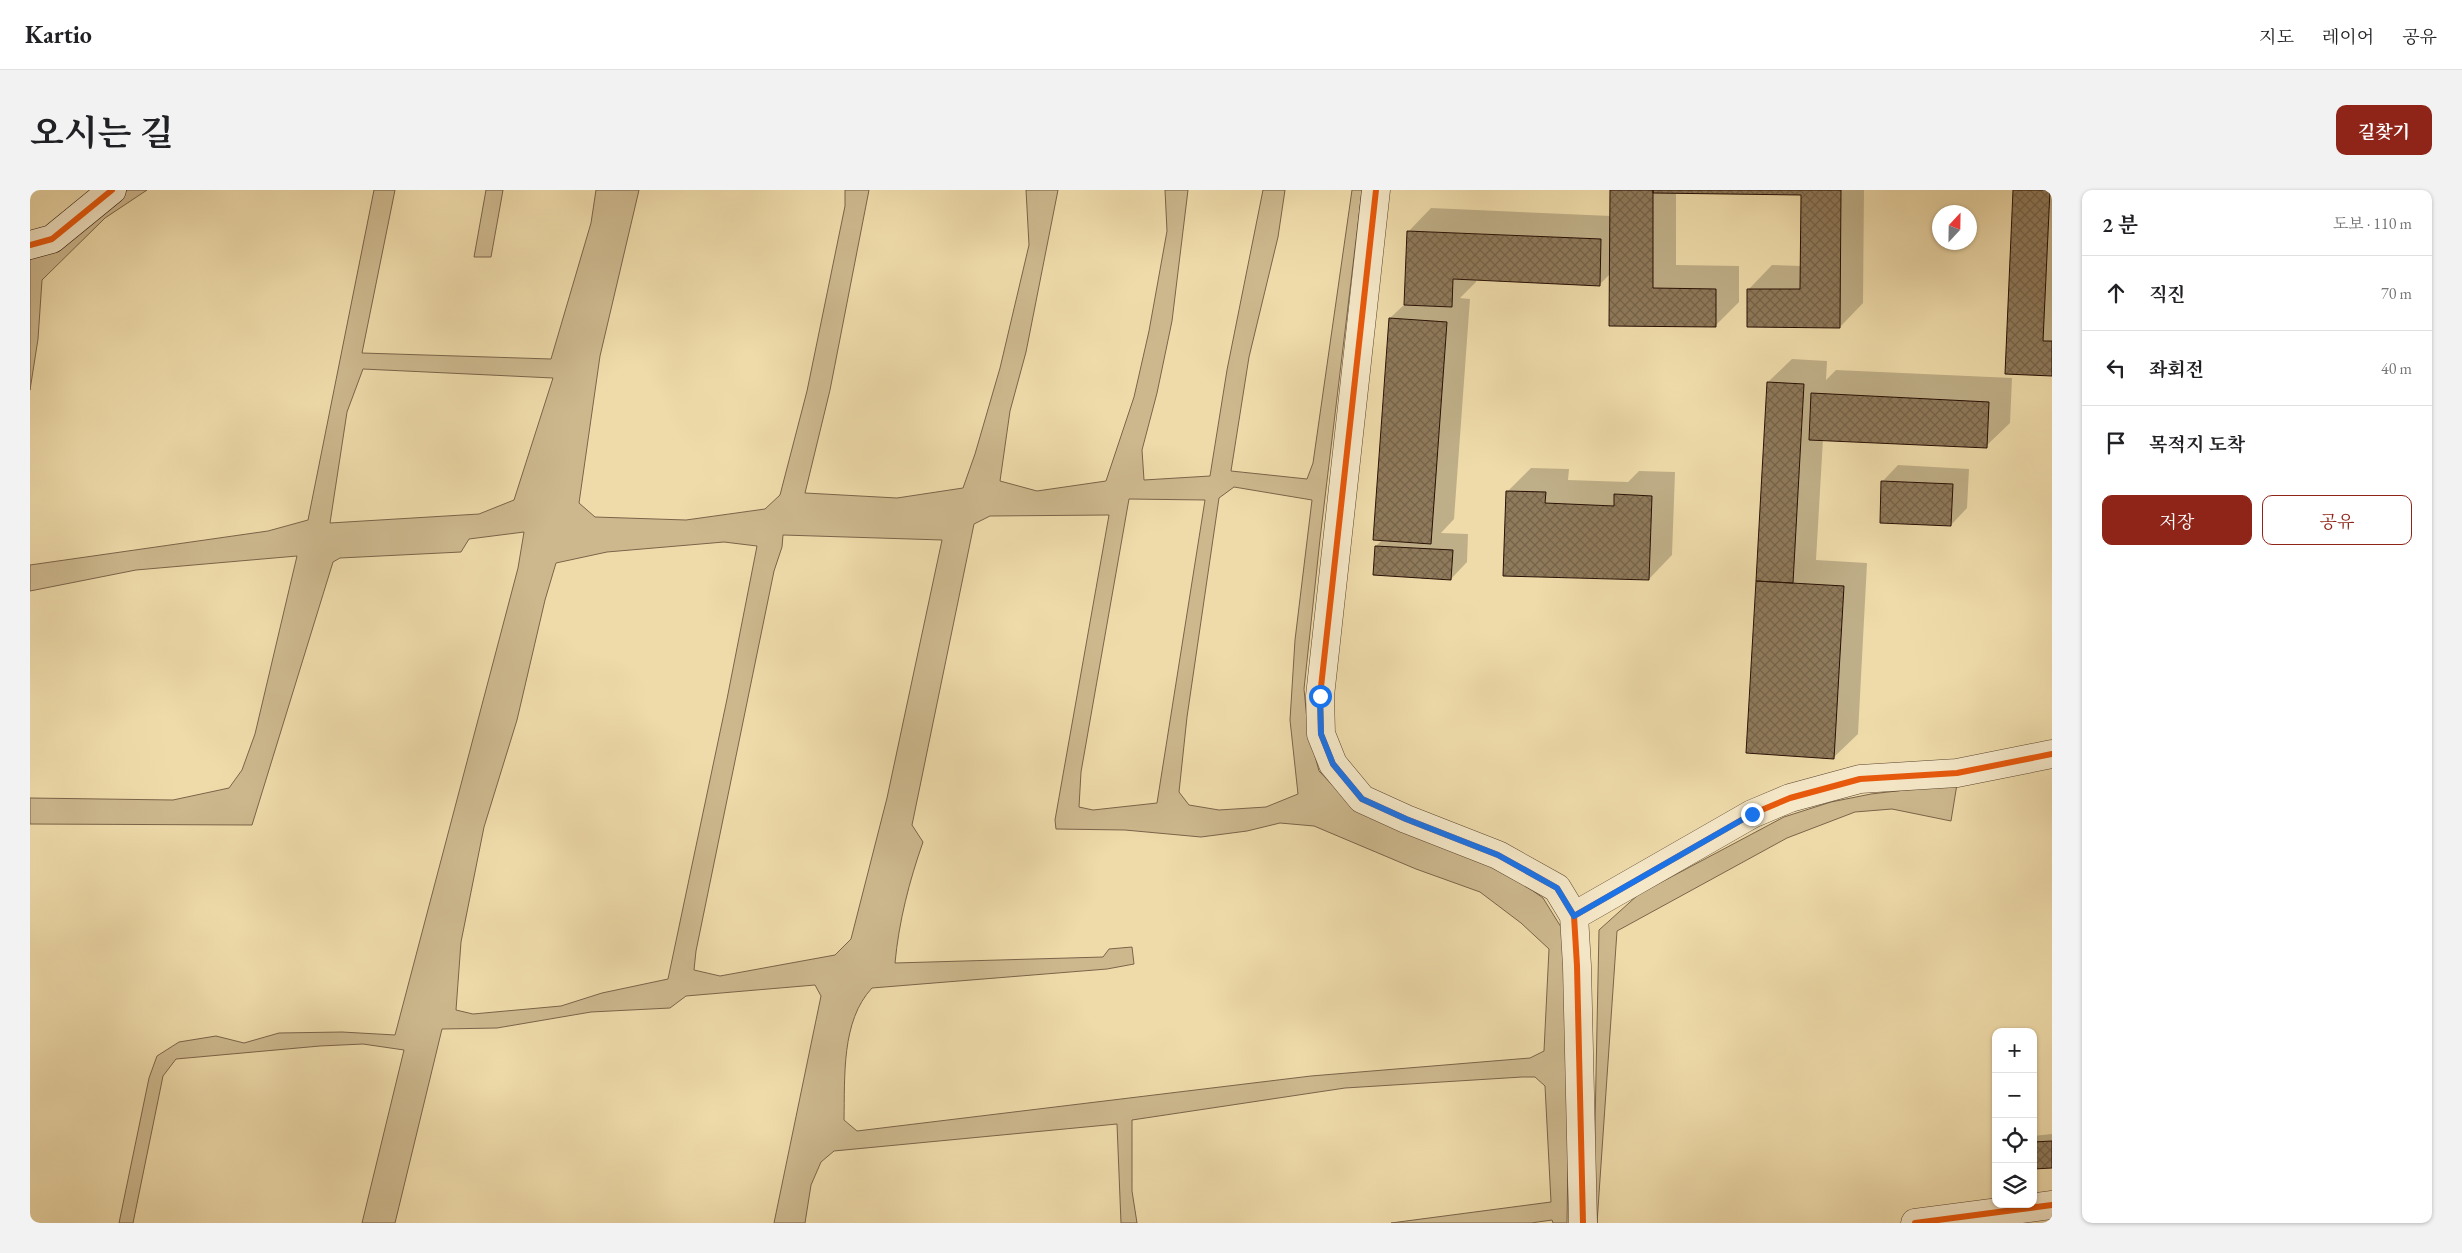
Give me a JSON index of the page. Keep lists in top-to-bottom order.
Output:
{
  "north": "top",
  "page": {
    "header": "Kartio",
    "nav": ["지도", "레이어", "공유"],
    "title": "오시는 길",
    "buttons": [
      "길찾기",
      ["저장", "공유"]
    ],
    "heading": ["2 분", "도보 · 110 m"],
    "list": [
      ["직진", "70 m"],
      ["좌회전", "40 m"],
      "목적지 도착"
    ],
    "map_buttons": ["+", "−"]
  }
}
